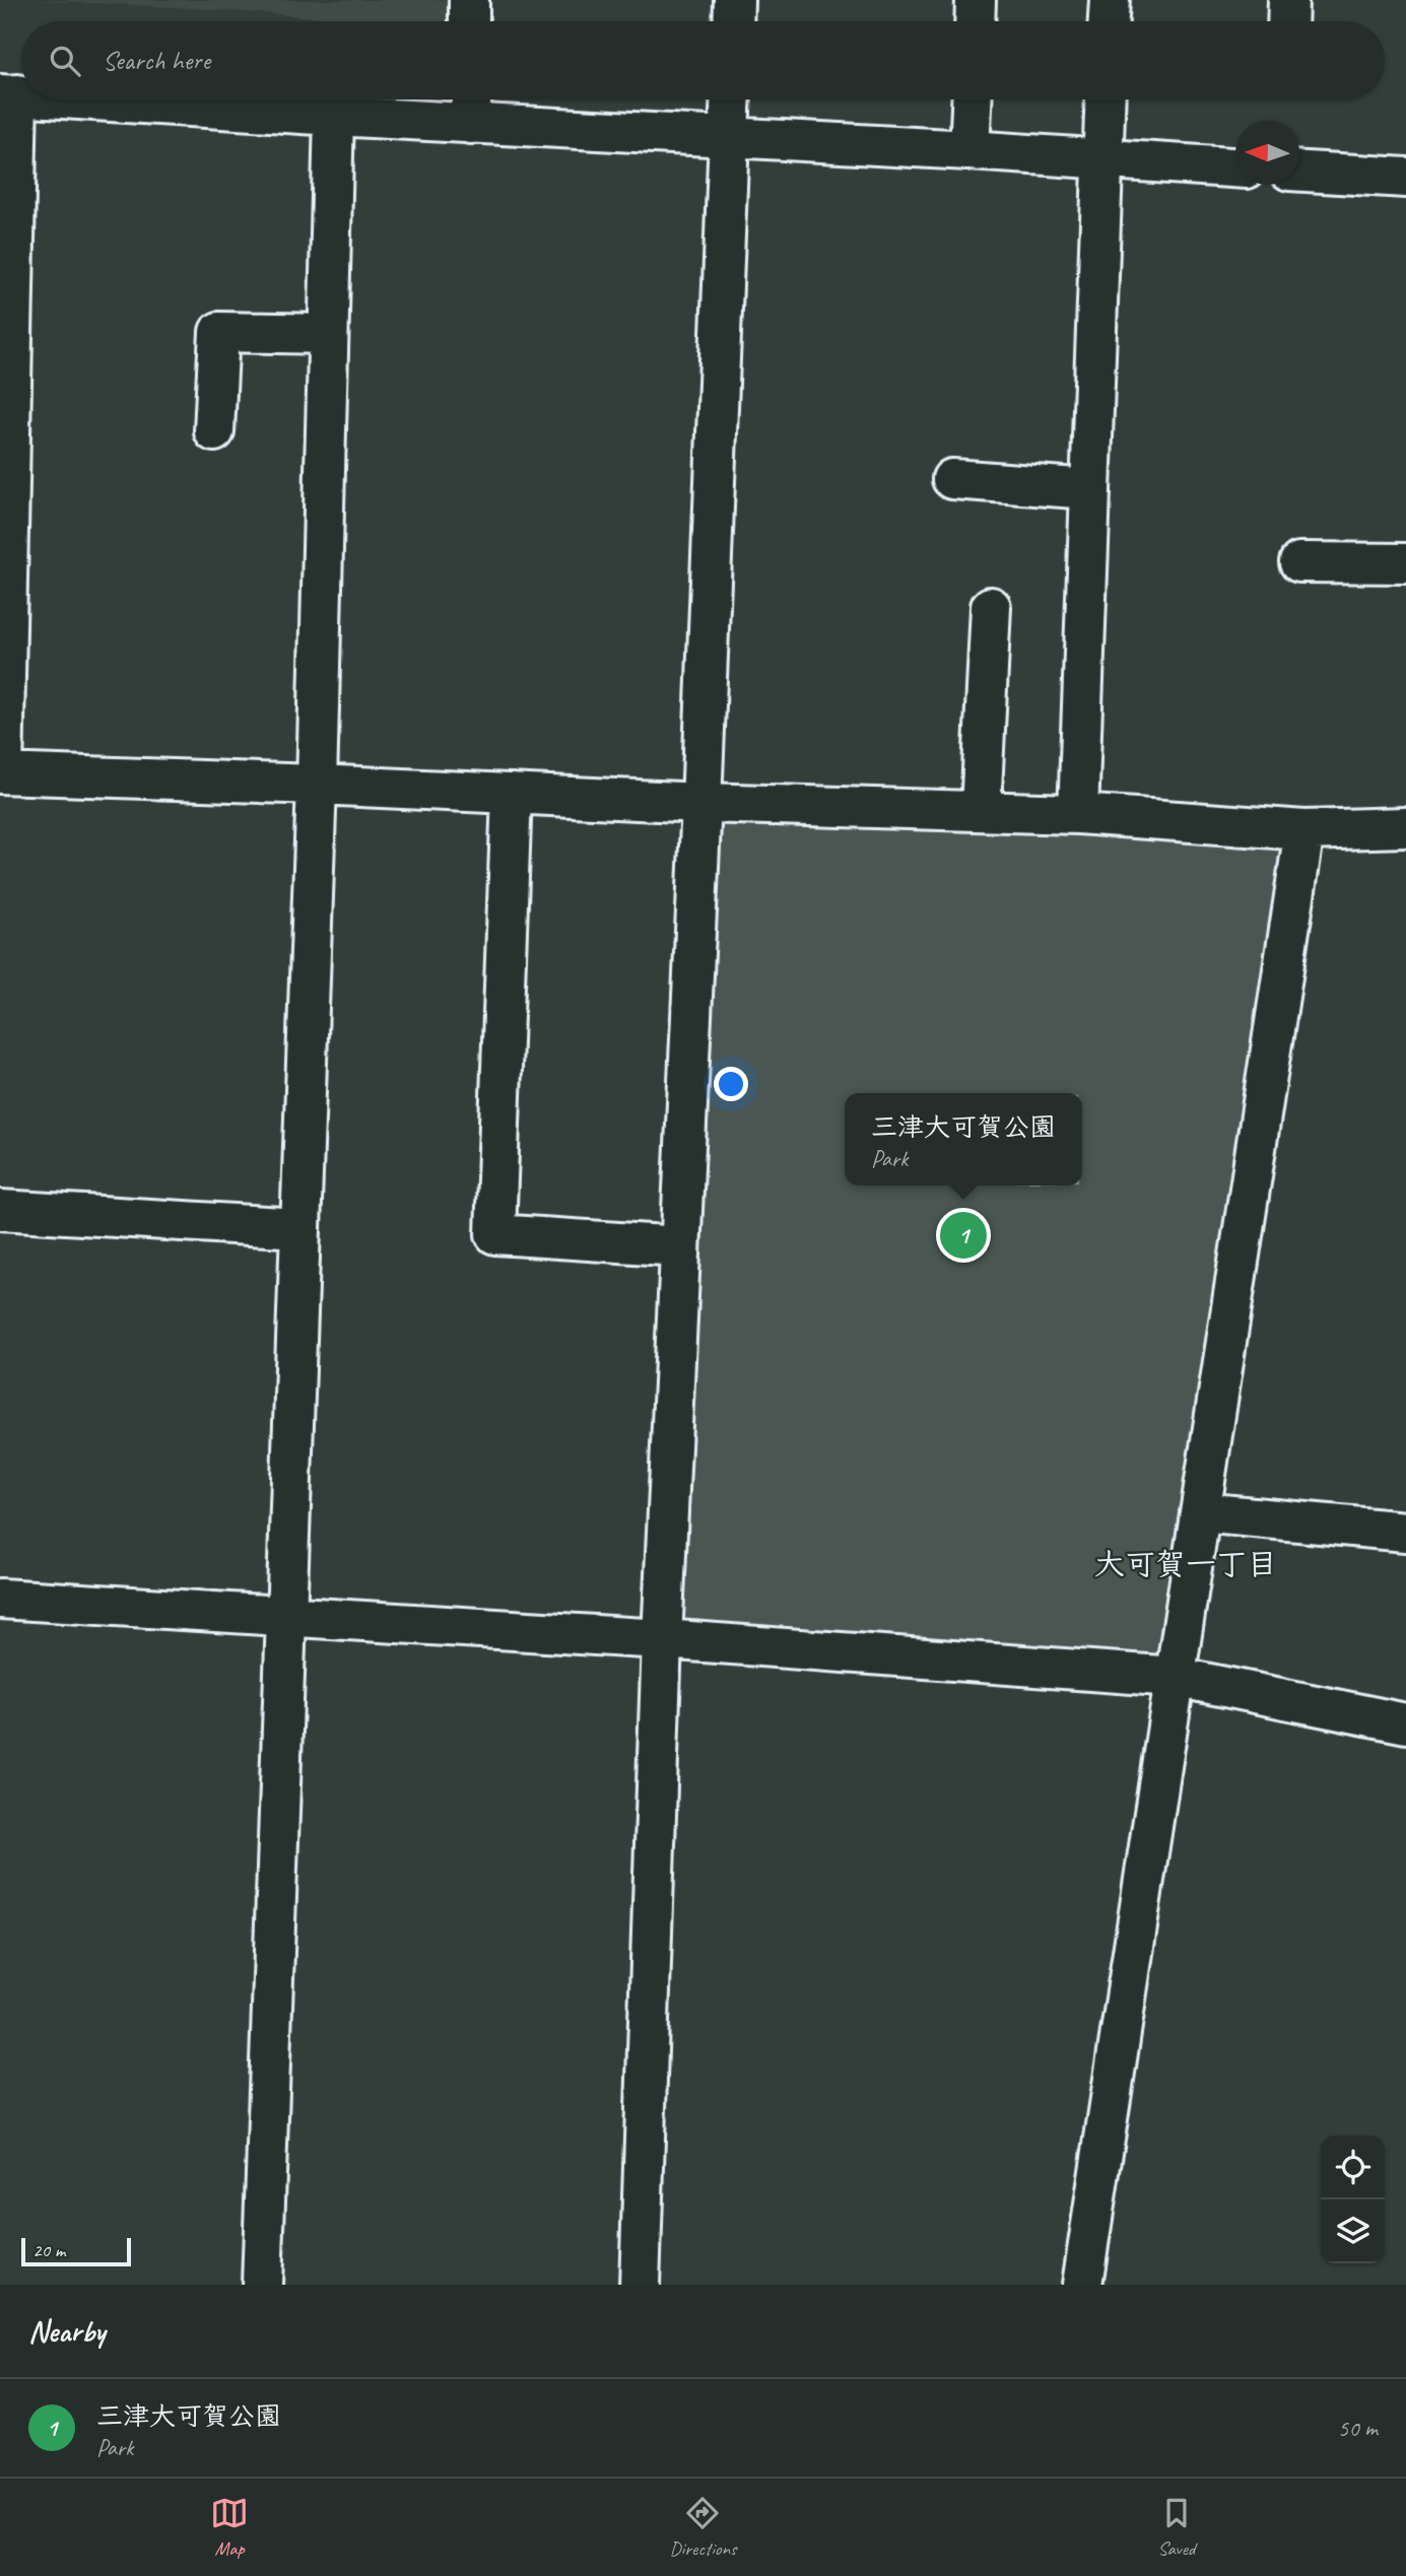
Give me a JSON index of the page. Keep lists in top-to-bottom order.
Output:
{
  "districts": ["大可賀一丁目"],
  "scale_bar": "20 m",
  "north": "left",
  "page": {
    "search": "Search here",
    "popup": ["三津大可賀公園", "Park"],
    "pins": "1",
    "scale": "20 m",
    "heading": "Nearby",
    "list": [
      {
        "mark": "1",
        "name": "三津大可賀公園",
        "note": "Park",
        "value": "50 m"
      }
    ],
    "nav": ["Map", "Directions", "Saved"]
  }
}
